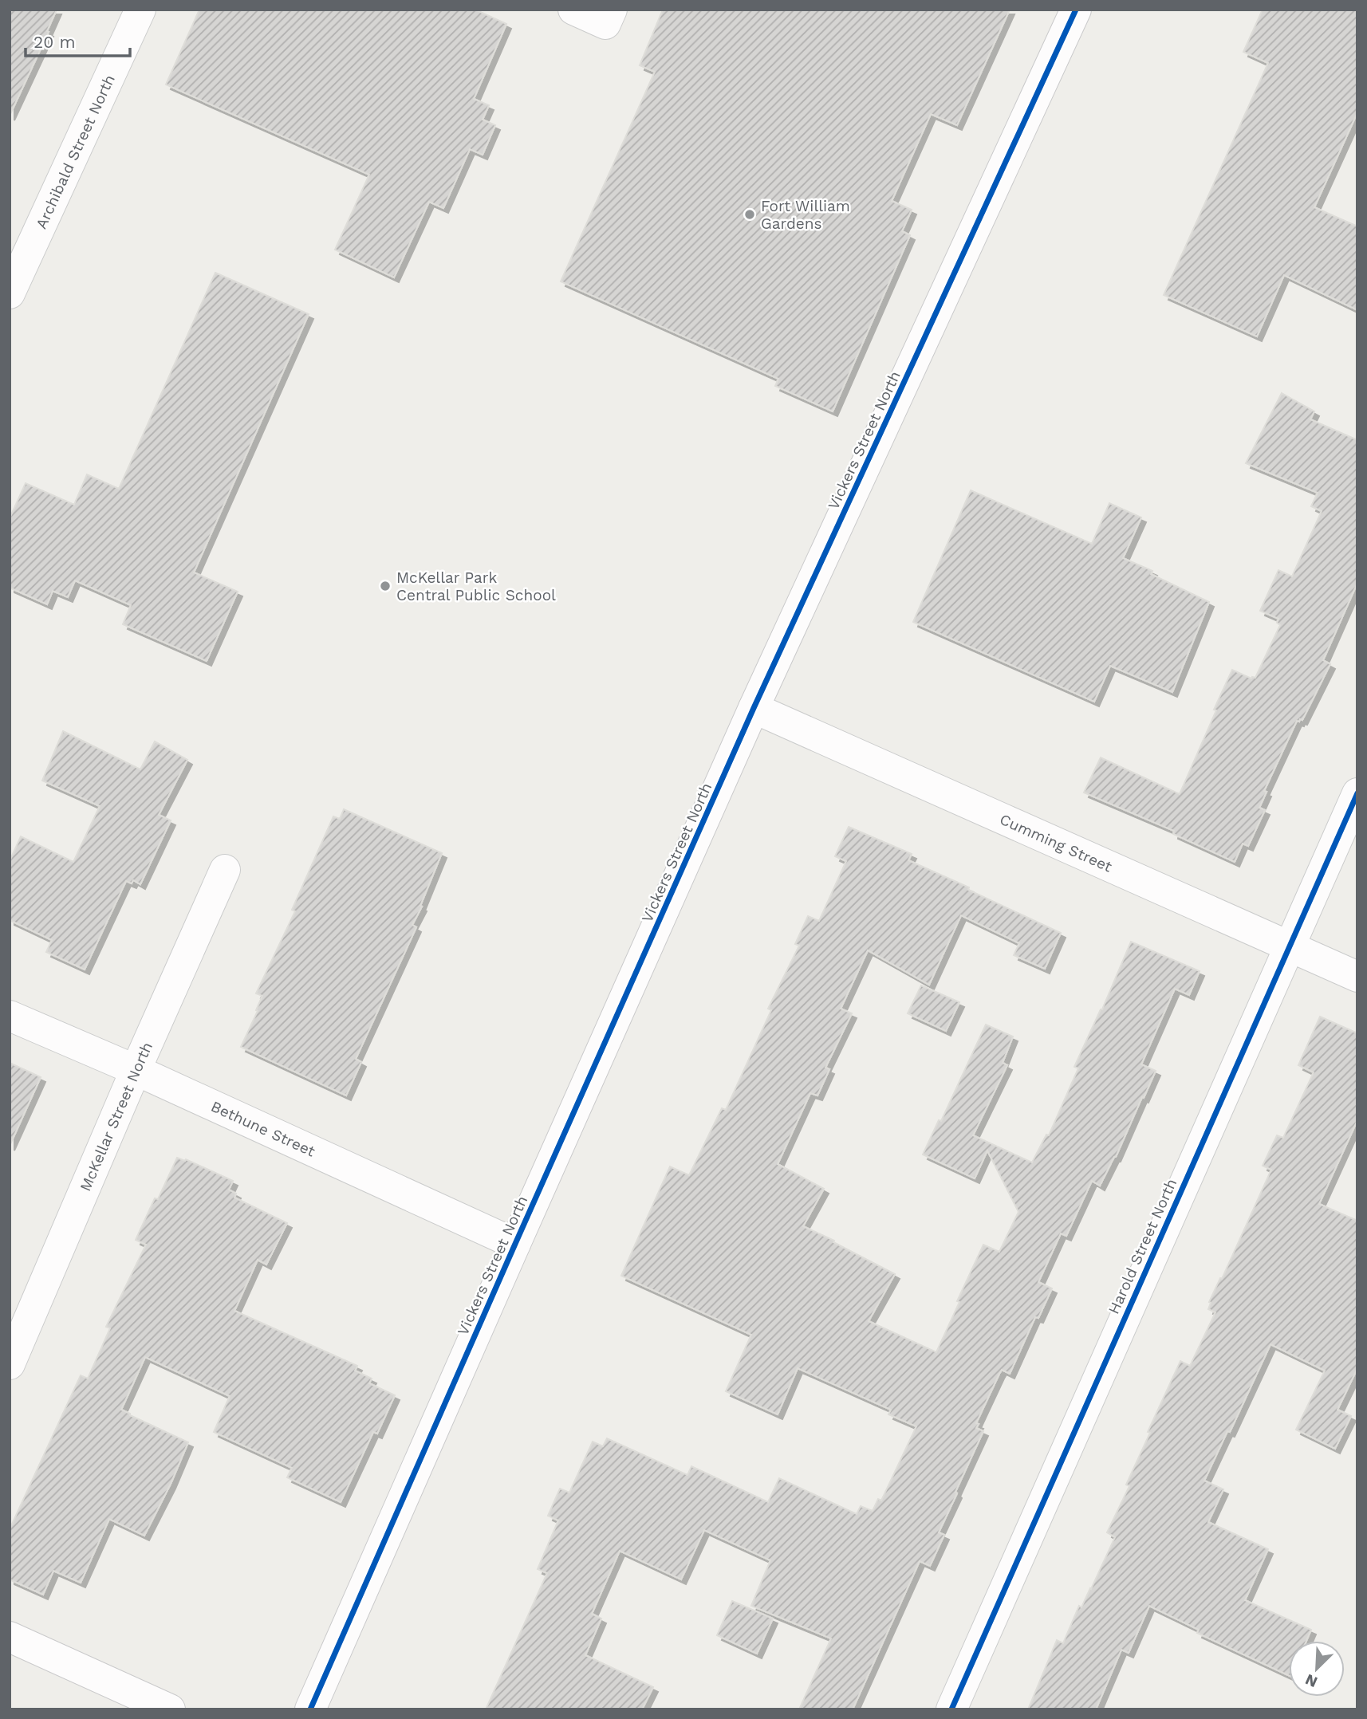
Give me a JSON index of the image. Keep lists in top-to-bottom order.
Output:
{
  "streets": {
    "street": [
      "Archibald Street North",
      "Vickers Street North",
      "Cumming Street",
      "McKellar Street North",
      "Bethune Street",
      "Harold Street North"
    ]
  },
  "crossings": [
    ["Vickers Street North", "Cumming Street"],
    ["Vickers Street North", "Bethune Street"],
    ["Cumming Street", "Harold Street North"],
    ["McKellar Street North", "Bethune Street"]
  ],
  "places": ["Fort William Gardens", "McKellar Park Central Public School"],
  "scale_bar": "20 m",
  "north": "bottom left"
}
